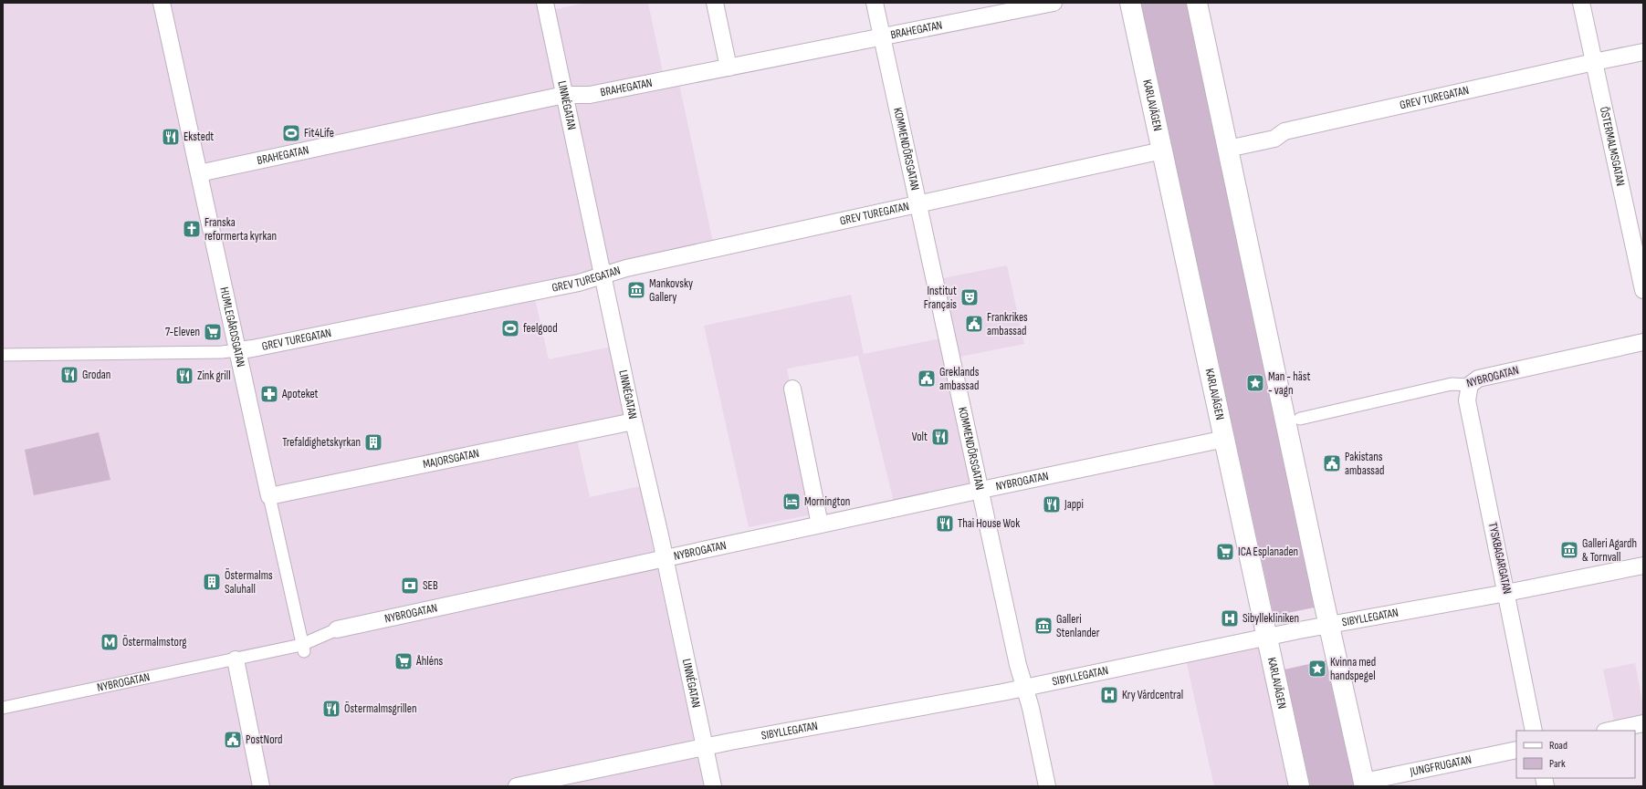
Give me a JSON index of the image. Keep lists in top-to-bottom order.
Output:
{
  "streets": {
    "street": [
      "BRAHEGATAN",
      "GREV TUREGATAN",
      "LINNÉGATAN",
      "KARLAVÄGEN",
      "ÖSTERMALMSGATAN",
      "KOMMENDÖRSGATAN",
      "HUMLEGÅRDSGATAN",
      "NYBROGATAN",
      "MAJORSGATAN",
      "TYSKBAGARGATAN",
      "SIBYLLEGATAN",
      "JUNGFRUGATAN"
    ]
  },
  "crossings": [
    ["BRAHEGATAN", "LINNÉGATAN"],
    ["BRAHEGATAN", "KOMMENDÖRSGATAN"],
    ["BRAHEGATAN", "HUMLEGÅRDSGATAN"],
    ["GREV TUREGATAN", "LINNÉGATAN"],
    ["GREV TUREGATAN", "KARLAVÄGEN"],
    ["GREV TUREGATAN", "ÖSTERMALMSGATAN"],
    ["GREV TUREGATAN", "KOMMENDÖRSGATAN"],
    ["GREV TUREGATAN", "HUMLEGÅRDSGATAN"],
    ["LINNÉGATAN", "NYBROGATAN"],
    ["LINNÉGATAN", "MAJORSGATAN"],
    ["LINNÉGATAN", "SIBYLLEGATAN"],
    ["KARLAVÄGEN", "NYBROGATAN"],
    ["KARLAVÄGEN", "SIBYLLEGATAN"],
    ["KOMMENDÖRSGATAN", "NYBROGATAN"],
    ["KOMMENDÖRSGATAN", "SIBYLLEGATAN"],
    ["HUMLEGÅRDSGATAN", "NYBROGATAN"],
    ["HUMLEGÅRDSGATAN", "MAJORSGATAN"],
    ["NYBROGATAN", "TYSKBAGARGATAN"],
    ["TYSKBAGARGATAN", "SIBYLLEGATAN"]
  ],
  "places": {
    "sports": ["Fit4Life", "feelgood"],
    "restaurant": [
      "Ekstedt",
      "Grodan",
      "Zink grill",
      "Volt",
      "Jappi",
      "Thai House Wok",
      "Östermalmsgrillen"
    ],
    "church": ["Franska reformerta kyrkan"],
    "museum": ["Mankovsky Gallery", "Galleri Agardh & Tornvall", "Galleri Stenlander"],
    "theatre": ["Institut Français"],
    "public building": [
      "Frankrikes ambassad",
      "Greklands ambassad",
      "Pakistans ambassad",
      "PostNord"
    ],
    "supermarket": ["7-Eleven", "ICA Esplanaden", "Åhléns"],
    "place": ["Man - häst - vagn", "Kvinna med handspegel"],
    "pharmacy": ["Apoteket"],
    "building": ["Trefaldighetskyrkan", "Östermalms Saluhall"],
    "hotel": ["Mornington"],
    "bank": ["SEB"],
    "hospital": ["Sibyllekliniken", "Kry Vårdcentral"],
    "metro station": ["Östermalmstorg"]
  },
  "legend": ["Road", "Park"]
}
